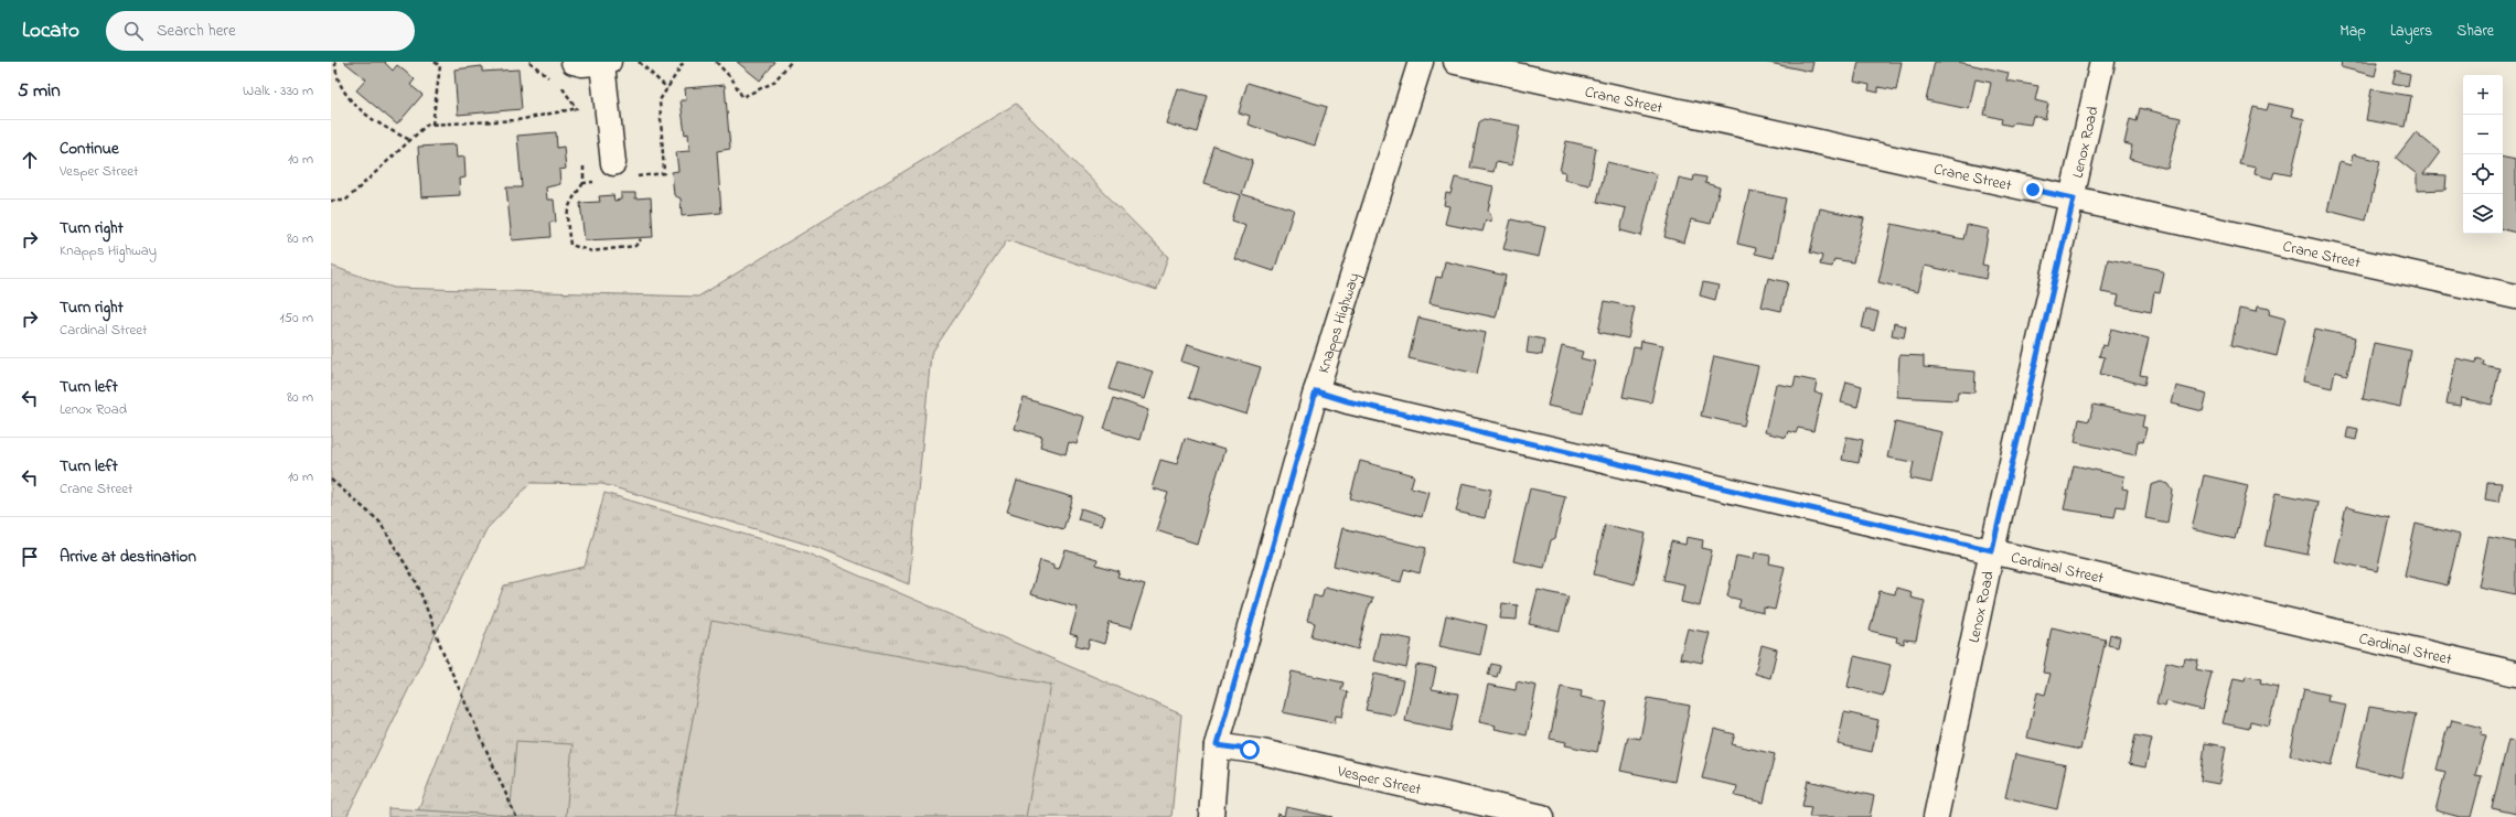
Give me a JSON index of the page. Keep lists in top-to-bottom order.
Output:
{
  "streets": {
    "street": [
      "Crane Street",
      "Lenox Road",
      "Knapps Highway",
      "Cardinal Street",
      "Vesper Street"
    ]
  },
  "crossings": [
    ["Crane Street", "Lenox Road"],
    ["Lenox Road", "Cardinal Street"],
    ["Knapps Highway", "Cardinal Street"],
    ["Knapps Highway", "Vesper Street"]
  ],
  "page": {
    "header": "Locato",
    "search": "Search here",
    "nav": ["Map", "Layers", "Share"],
    "heading": ["5 min", "Walk · 330 m"],
    "map_buttons": ["+", "−"],
    "list": [
      ["Continue", "Vesper Street", "10 m"],
      ["Turn right", "Knapps Highway", "80 m"],
      ["Turn right", "Cardinal Street", "150 m"],
      ["Turn left", "Lenox Road", "80 m"],
      ["Turn left", "Crane Street", "10 m"],
      "Arrive at destination"
    ]
  }
}
